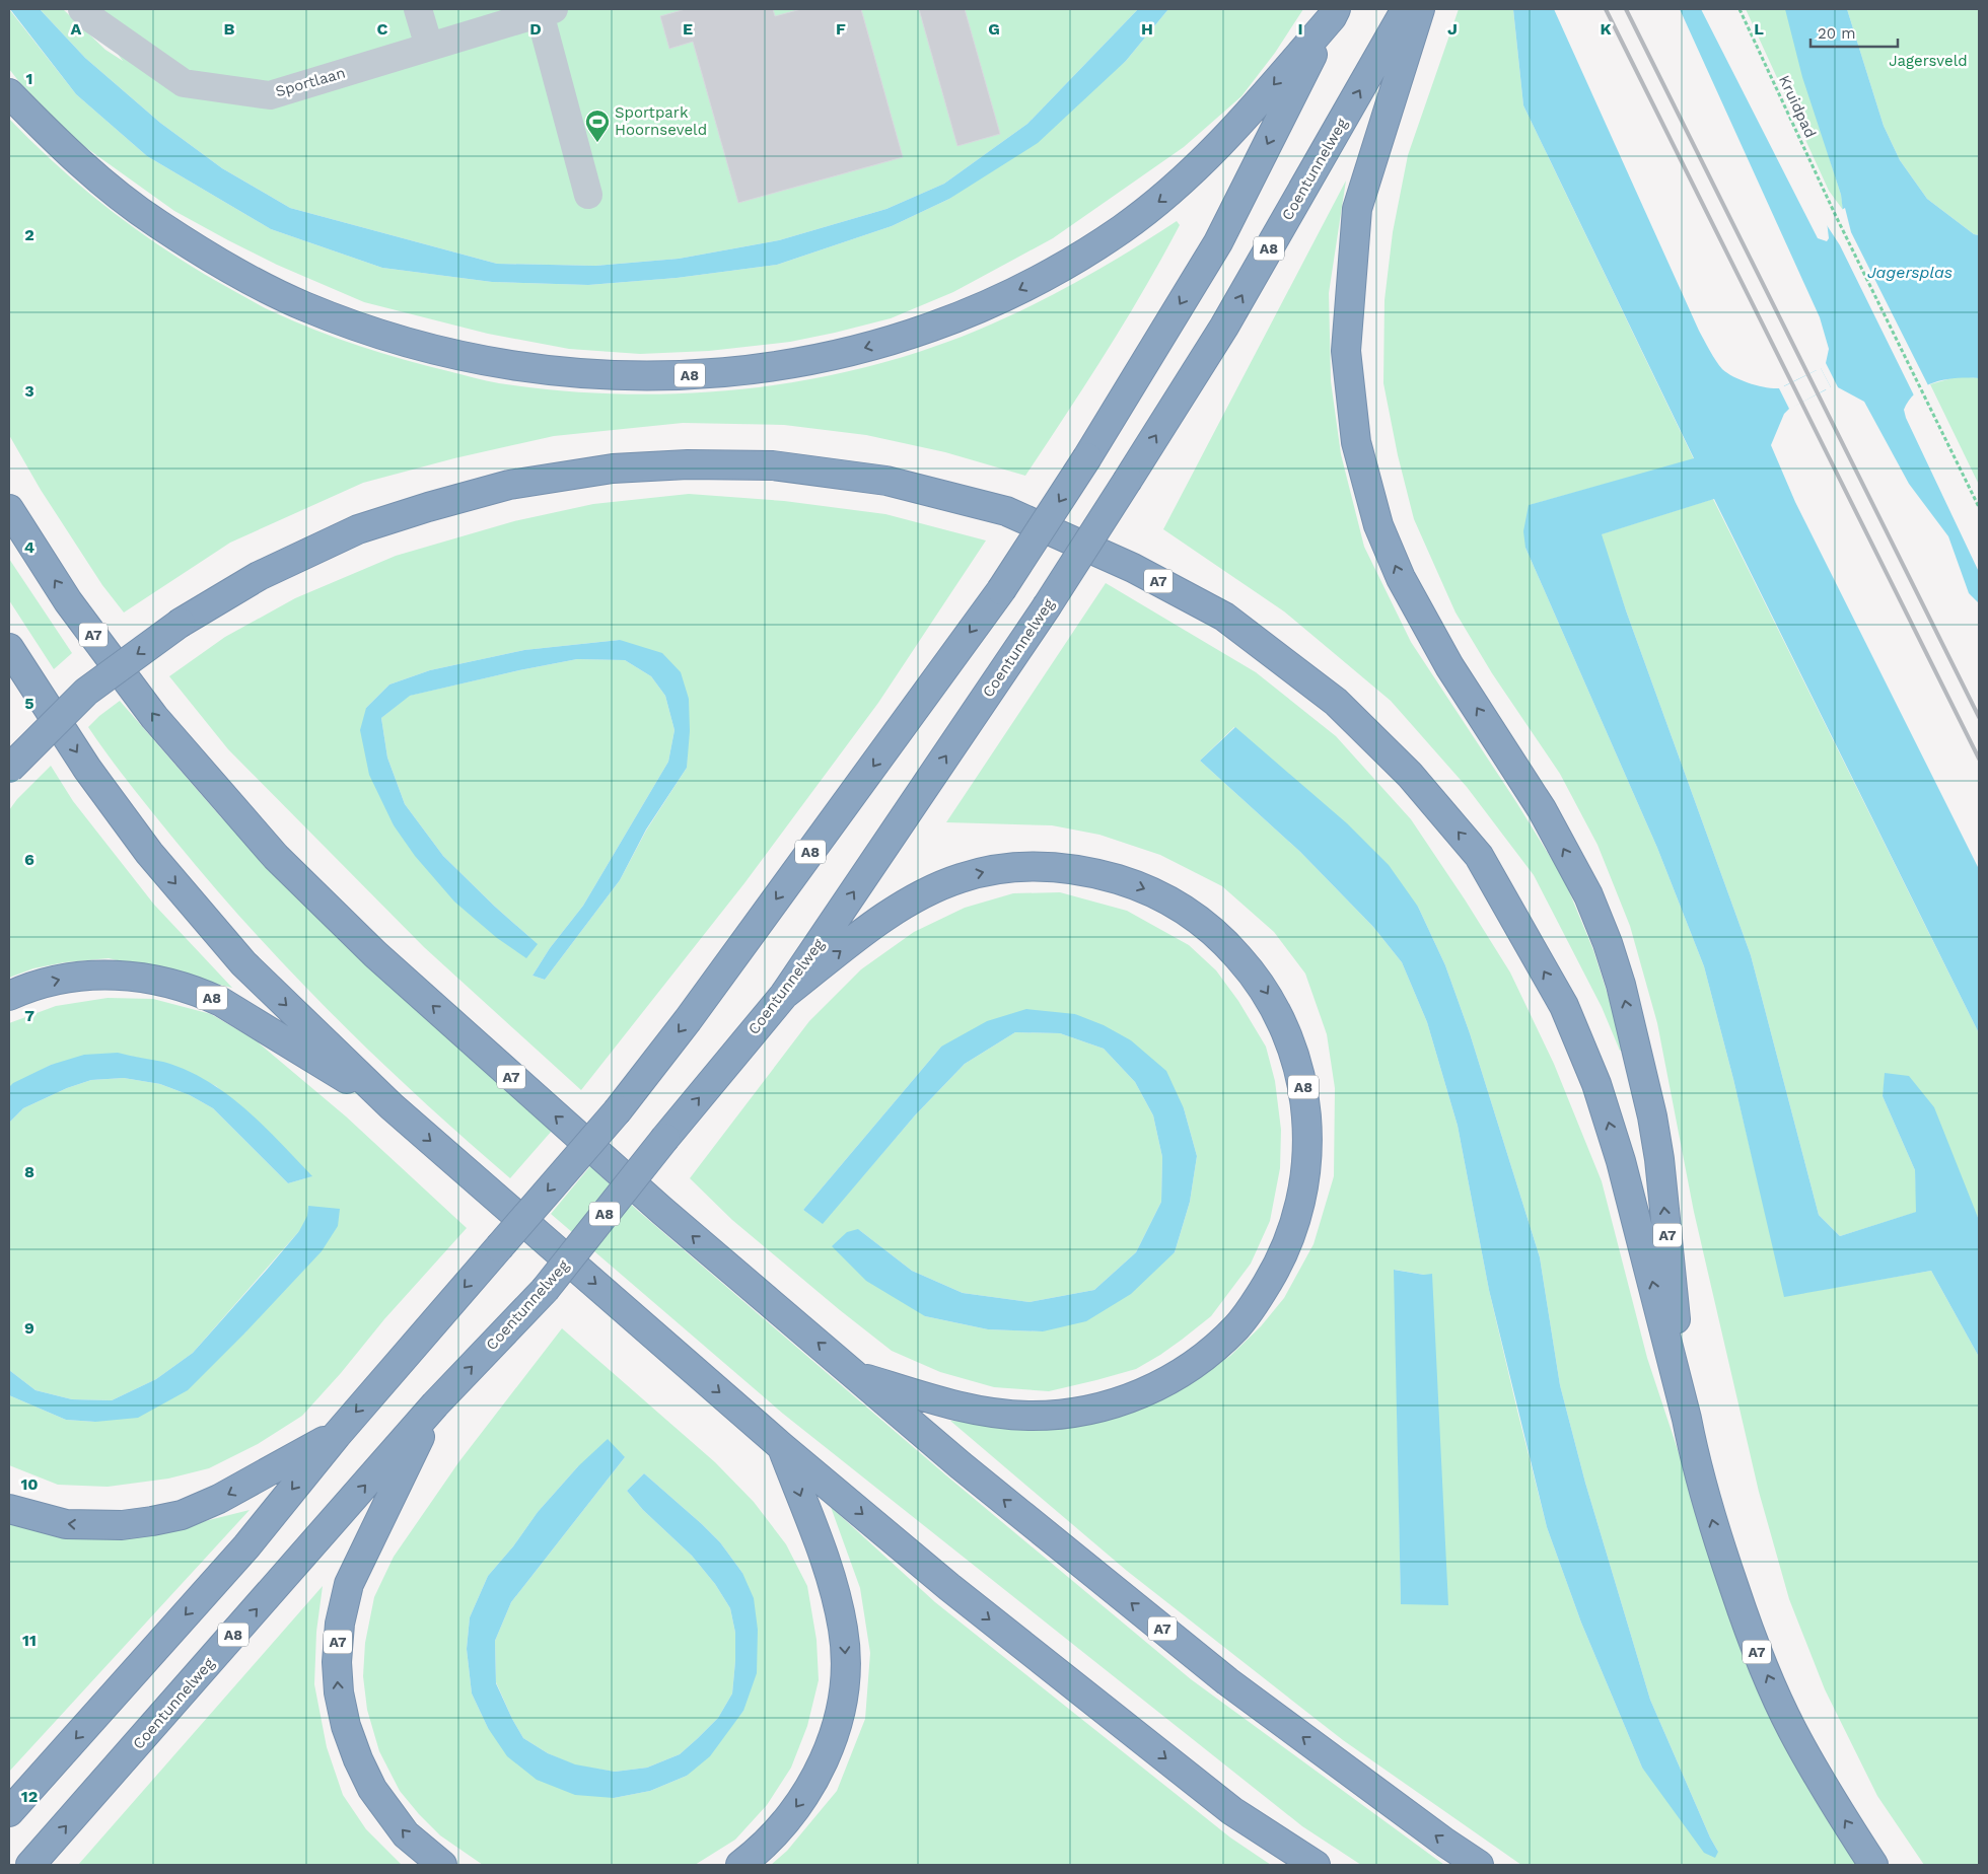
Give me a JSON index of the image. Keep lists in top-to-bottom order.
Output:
{
  "streets": {
    "highway": ["Coentunnelweg", "A8", "A7"],
    "street": ["Sportlaan"],
    "path": ["Kruidpad"]
  },
  "crossings": [
    ["Coentunnelweg", "A8"],
    ["Coentunnelweg", "A7"],
    ["A8", "A7"]
  ],
  "water": ["Jagersplas"],
  "parks": ["Jagersveld"],
  "places": {
    "sports": ["Sportpark Hoornseveld"]
  },
  "scale_bar": "20 m",
  "grid": {
    "columns": [
      "A",
      "B",
      "C",
      "D",
      "E",
      "F",
      "G",
      "H",
      "I",
      "J",
      "K",
      "L"
    ],
    "rows": [
      "1",
      "2",
      "3",
      "4",
      "5",
      "6",
      "7",
      "8",
      "9",
      "10",
      "11",
      "12"
    ]
  }
}
